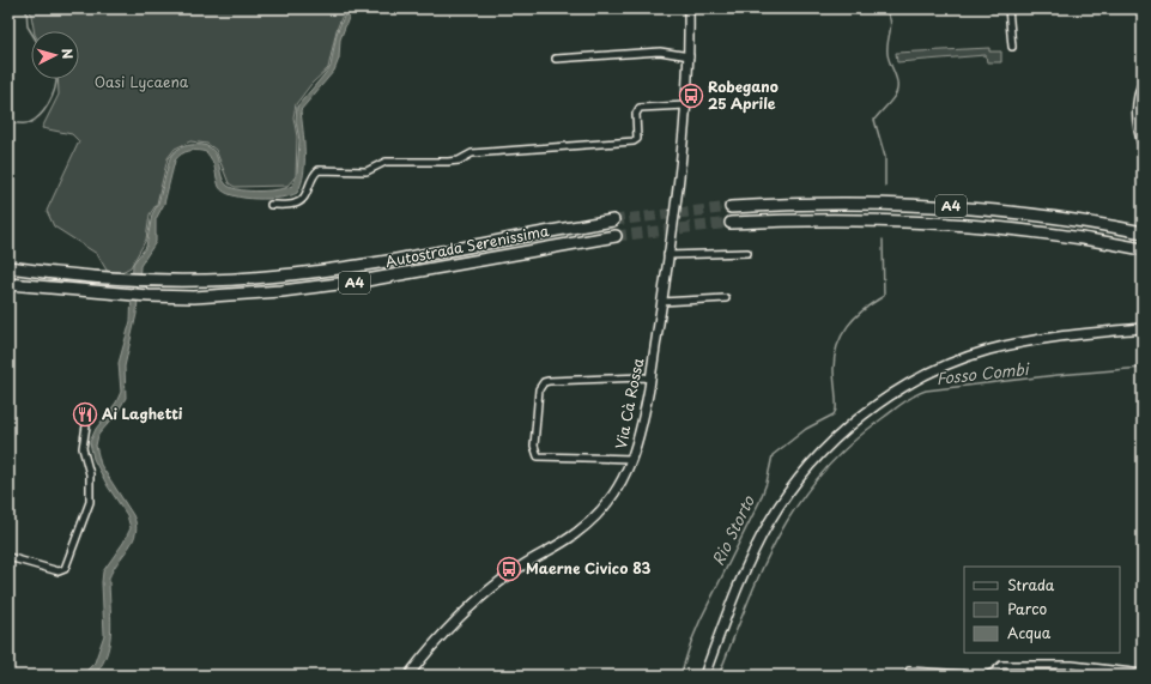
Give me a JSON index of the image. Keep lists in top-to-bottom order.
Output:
{
  "streets": {
    "highway": ["A4", "Autostrada Serenissima"],
    "main road": ["Via Cà Rossa"]
  },
  "water": ["Fosso Combi", "Rio Storto"],
  "parks": ["Oasi Lycaena"],
  "places": {
    "bus stop": ["Robegano 25 Aprile", "Maerne Civico 83"],
    "restaurant": ["Ai Laghetti"]
  },
  "legend": ["Strada", "Parco", "Acqua"],
  "north": "right"
}
